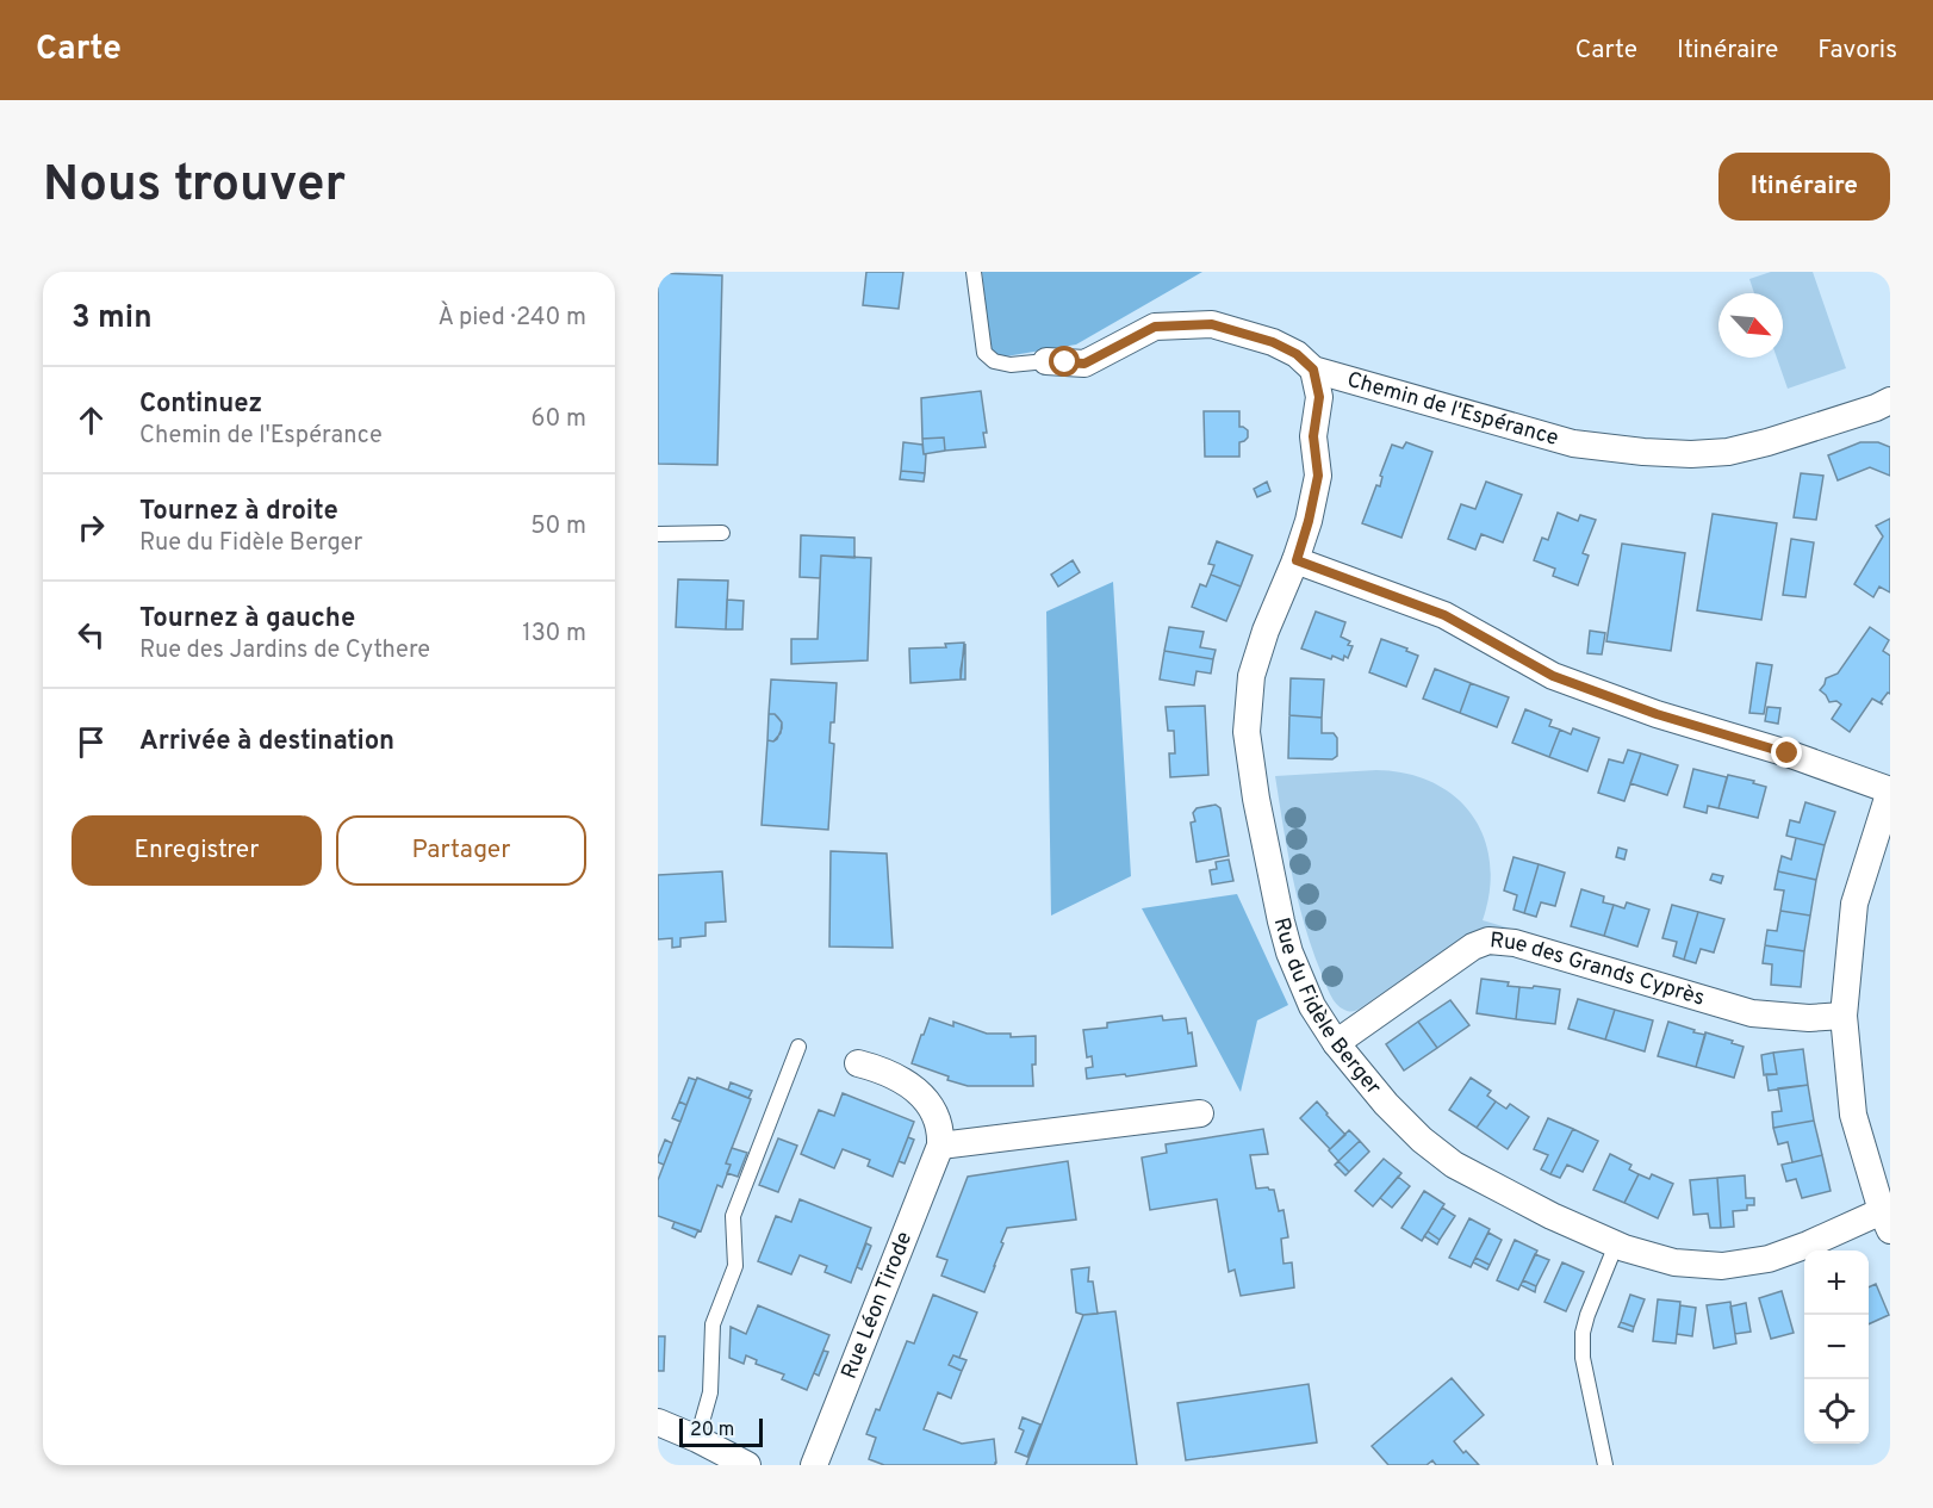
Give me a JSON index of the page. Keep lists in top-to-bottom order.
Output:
{
  "streets": {
    "street": [
      "Chemin de l'Espérance",
      "Rue des Grands Cyprès",
      "Rue du Fidèle Berger",
      "Rue Léon Tirode"
    ]
  },
  "crossings": [
    ["Chemin de l'Espérance", "Rue du Fidèle Berger"],
    ["Rue des Grands Cyprès", "Rue du Fidèle Berger"]
  ],
  "scale_bar": "20 m",
  "north": "bottom right",
  "page": {
    "header": "Carte",
    "nav": ["Carte", "Itinéraire", "Favoris"],
    "buttons": [
      "Itinéraire",
      ["Enregistrer", "Partager"]
    ],
    "title": "Nous trouver",
    "heading": ["3 min", "À pied · 240 m"],
    "list": [
      ["Continuez", "Chemin de l'Espérance", "60 m"],
      ["Tournez à droite", "Rue du Fidèle Berger", "50 m"],
      ["Tournez à gauche", "Rue des Jardins de Cythere", "130 m"],
      "Arrivée à destination"
    ],
    "map_buttons": ["+", "−"],
    "scale": "20 m"
  }
}
